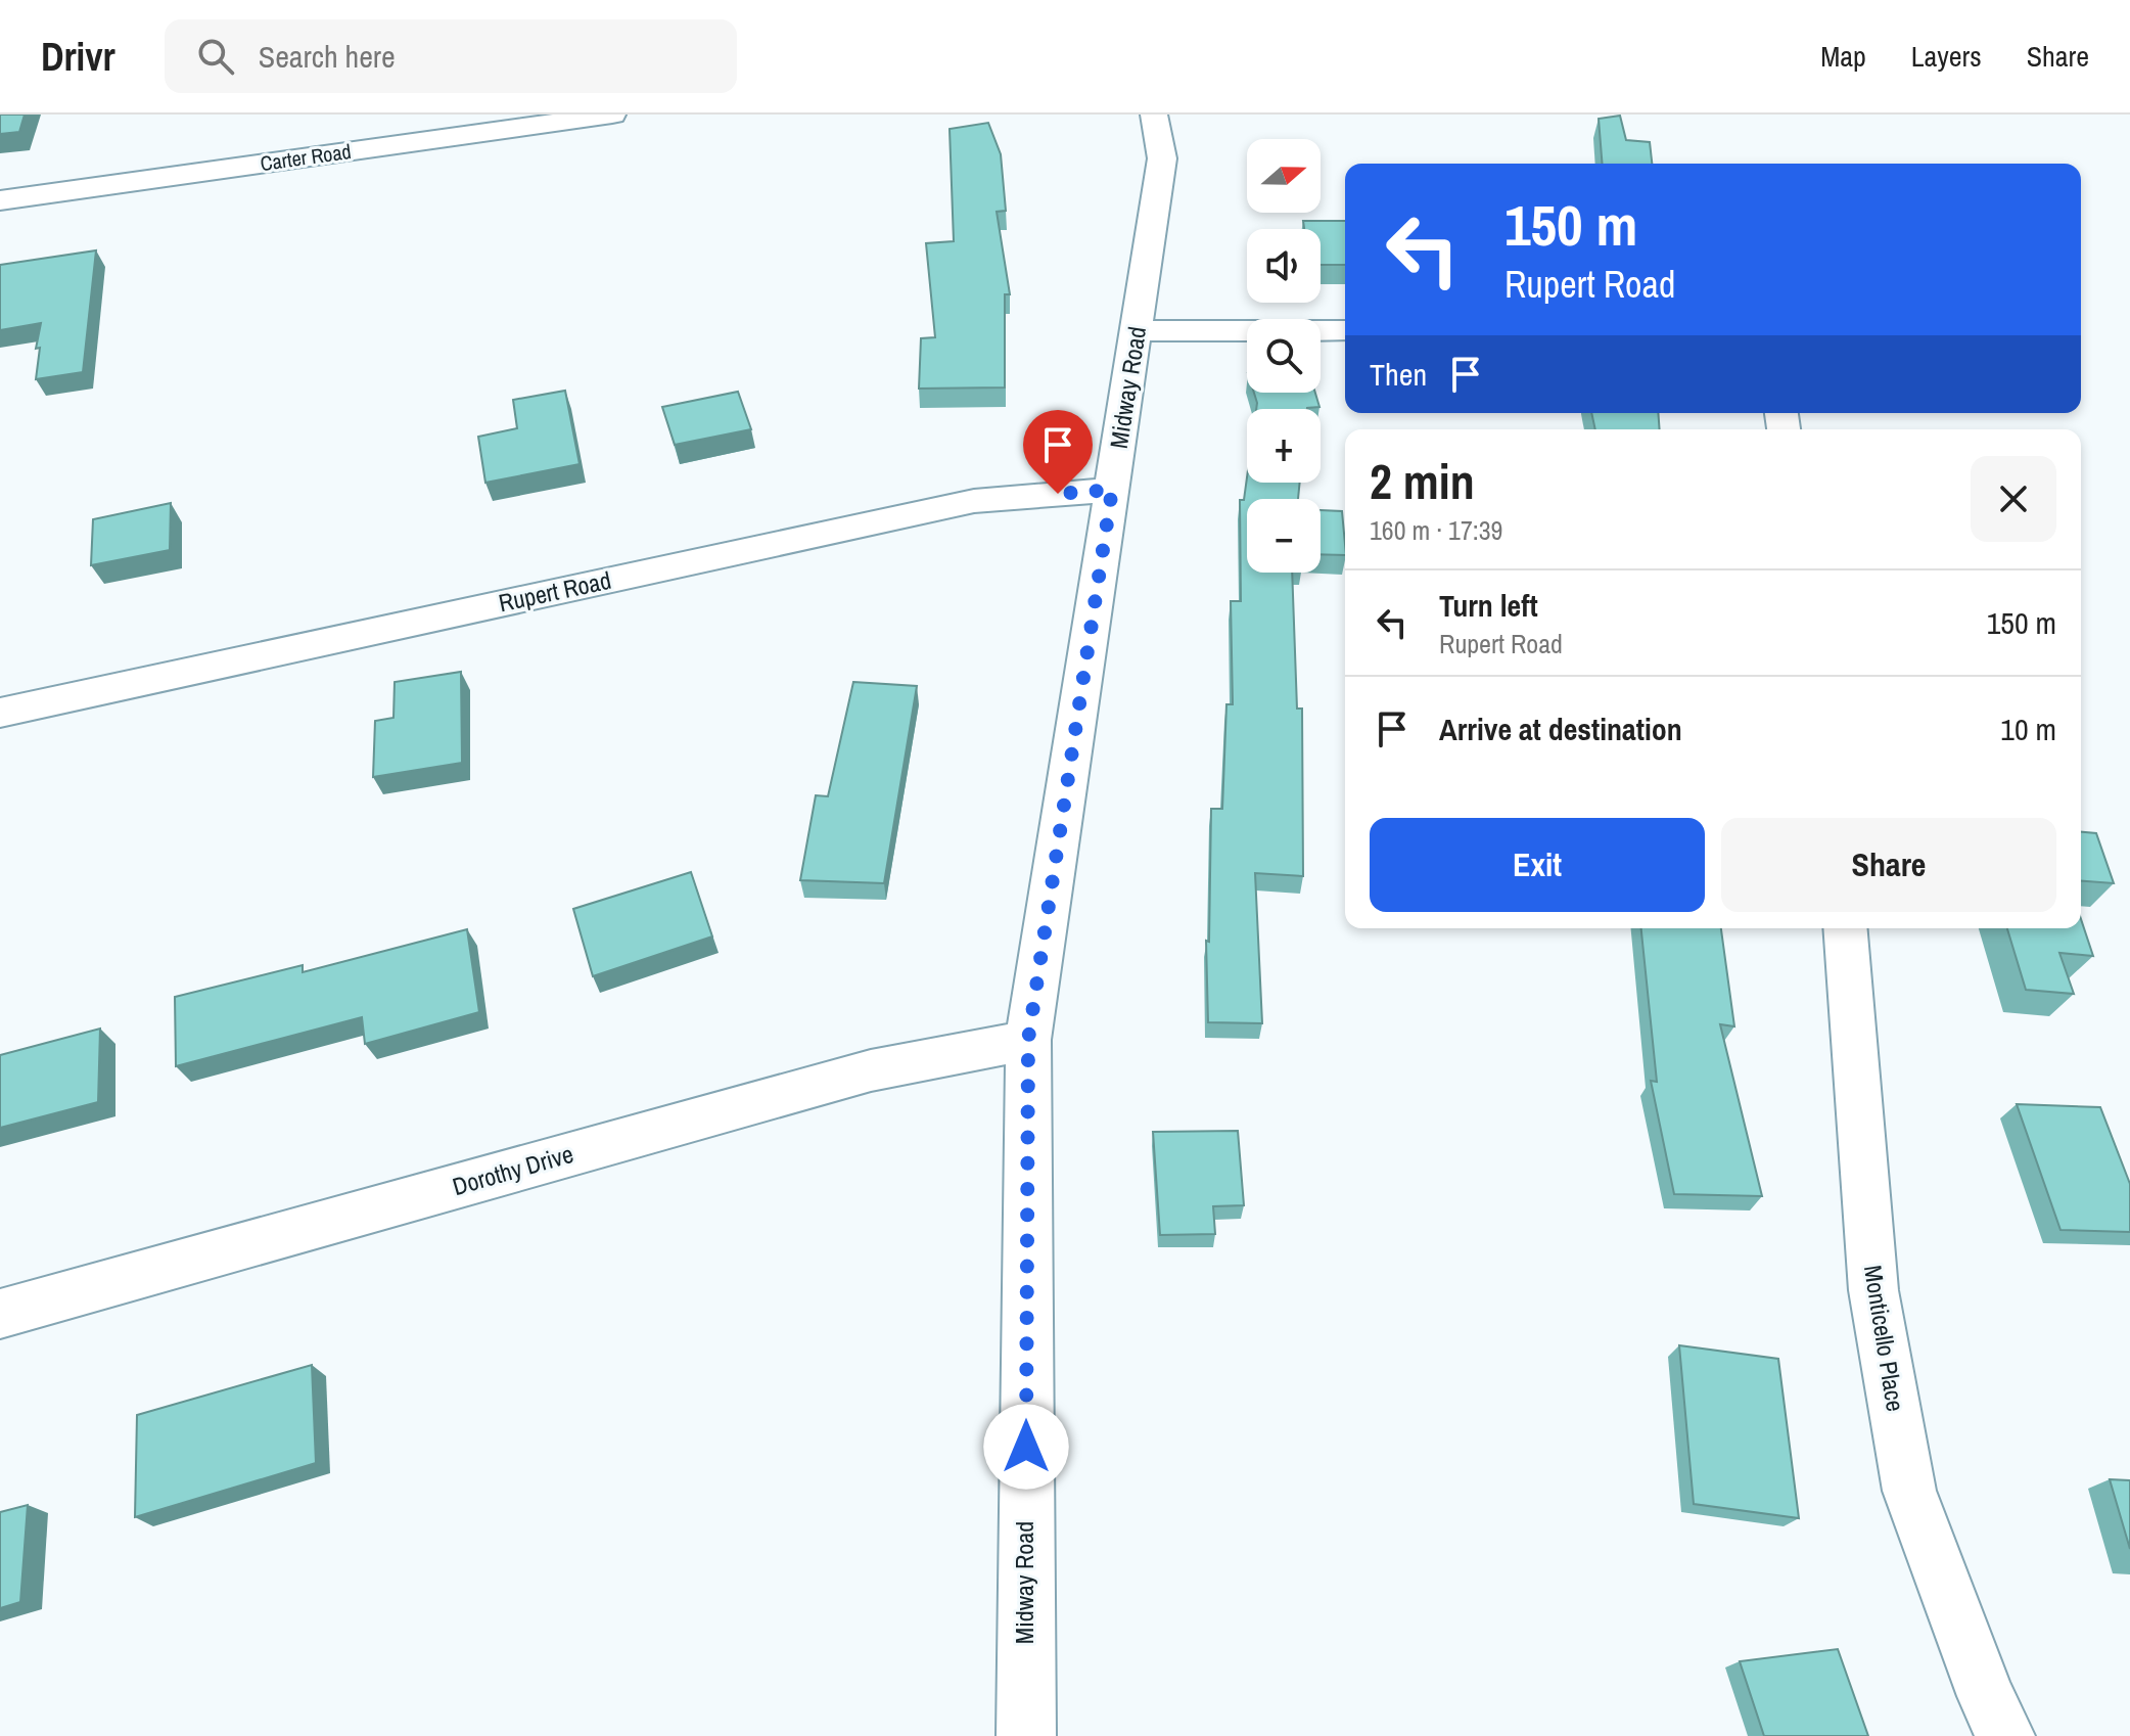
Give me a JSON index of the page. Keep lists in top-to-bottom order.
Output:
{
  "streets": {
    "street": [
      "Carter Road",
      "Midway Road",
      "Rupert Road",
      "Dorothy Drive",
      "Monticello Place"
    ]
  },
  "crossings": [
    ["Midway Road", "Rupert Road"],
    ["Midway Road", "Dorothy Drive"]
  ],
  "north": "right",
  "page": {
    "header": "Drivr",
    "search": "Search here",
    "nav": ["Map", "Layers", "Share"],
    "map_buttons": ["+", "−"],
    "turn": ["150 m", "Rupert Road"],
    "then": "Then",
    "heading": ["2 min", "160 m · 17:39"],
    "list": [
      {
        "name": "Turn left",
        "note": "Rupert Road",
        "value": "150 m"
      },
      {
        "name": "Arrive at destination",
        "value": "10 m"
      }
    ],
    "buttons": ["Exit", "Share"]
  }
}
